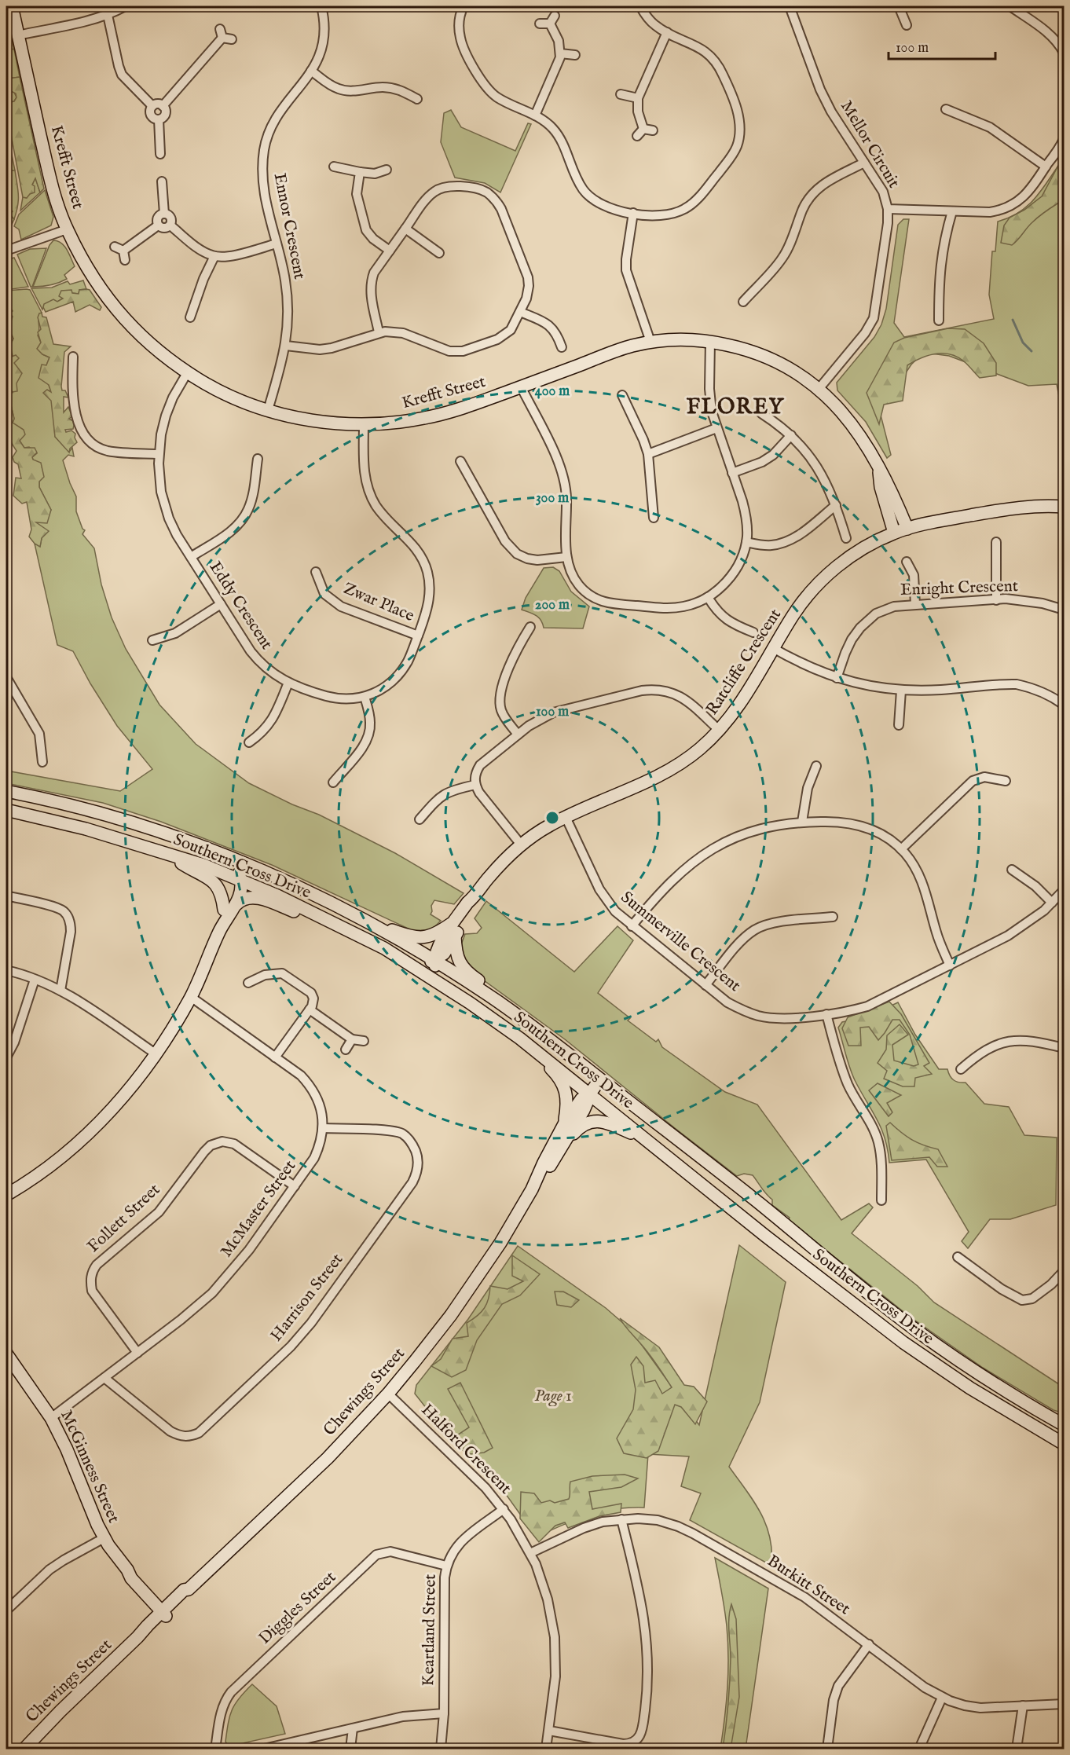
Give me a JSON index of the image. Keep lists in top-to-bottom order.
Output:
{
  "streets": {
    "street": [
      "Mellor Circuit",
      "Krefft Street",
      "Ennor Crescent",
      "Enright Crescent",
      "Zwar Place",
      "Eddy Crescent",
      "Ratcliffe Crescent",
      "Southern Cross Drive",
      "Summerville Crescent",
      "McMaster Street",
      "Follett Street",
      "Harrison Street",
      "Chewings Street",
      "Halford Crescent",
      "McGinness Street",
      "Burkitt Street",
      "Diggles Street",
      "Keartland Street"
    ]
  },
  "crossings": [
    ["Krefft Street", "Ennor Crescent"],
    ["Krefft Street", "Eddy Crescent"],
    ["Krefft Street", "Ratcliffe Crescent"],
    ["Zwar Place", "Eddy Crescent"],
    ["Ratcliffe Crescent", "Southern Cross Drive"],
    ["Ratcliffe Crescent", "Summerville Crescent"],
    ["Southern Cross Drive", "Chewings Street"],
    ["McMaster Street", "Follett Street"],
    ["McMaster Street", "Harrison Street"],
    ["McMaster Street", "McGinness Street"],
    ["Chewings Street", "Halford Crescent"],
    ["Chewings Street", "McGinness Street"],
    ["Halford Crescent", "Burkitt Street"],
    ["Halford Crescent", "Keartland Street"],
    ["Diggles Street", "Keartland Street"]
  ],
  "districts": ["FLOREY"],
  "parks": ["Page 1"],
  "scale_bar": "100 m",
  "rings": [
    "400 m",
    "300 m",
    "200 m",
    "100 m"
  ]
}
